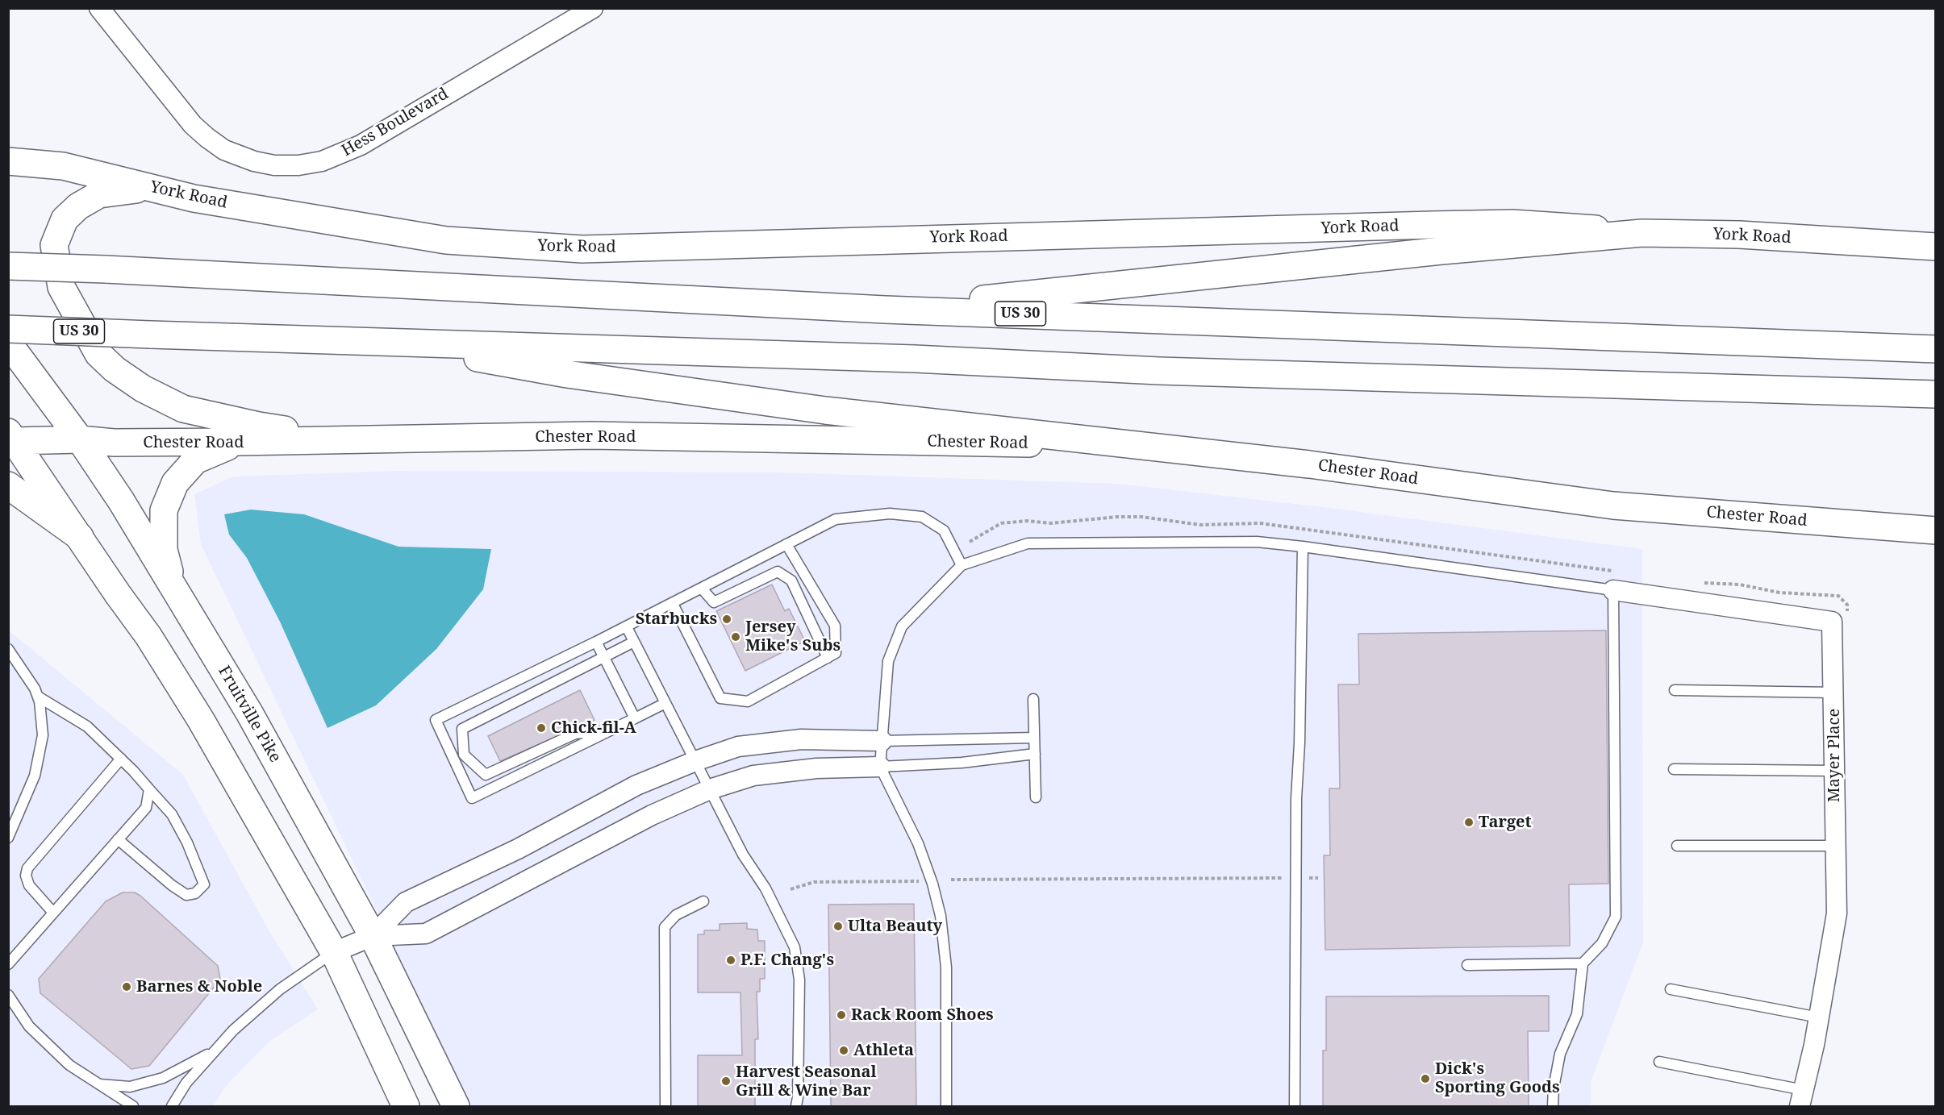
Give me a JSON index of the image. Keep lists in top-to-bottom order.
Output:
{
  "streets": {
    "main road": [
      "York Road",
      "US 30",
      "Chester Road",
      "Fruitville Pike"
    ],
    "street": ["Hess Boulevard", "Mayer Place"]
  },
  "crossings": [
    ["Chester Road", "Fruitville Pike"]
  ],
  "places": [
    "Starbucks",
    "Jersey Mike's Subs",
    "Chick-fil-A",
    "Target",
    "Ulta Beauty",
    "P.F. Chang's",
    "Barnes & Noble",
    "Rack Room Shoes",
    "Athleta",
    "Dick's Sporting Goods",
    "Harvest Seasonal Grill & Wine Bar"
  ]
}
